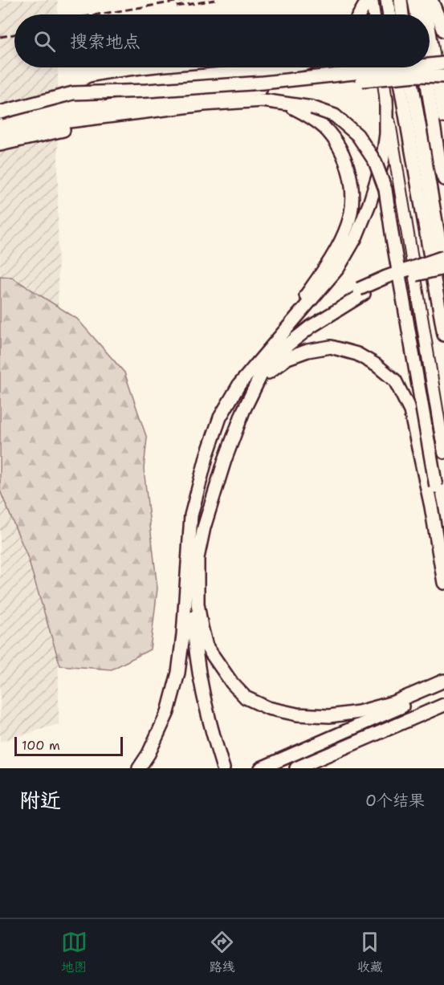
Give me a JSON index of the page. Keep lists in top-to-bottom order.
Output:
{
  "scale_bar": "100 m",
  "page": {
    "search": "搜索地点",
    "scale": "100 m",
    "heading": ["附近", "0个结果"],
    "nav": ["地图", "路线", "收藏"]
  }
}
